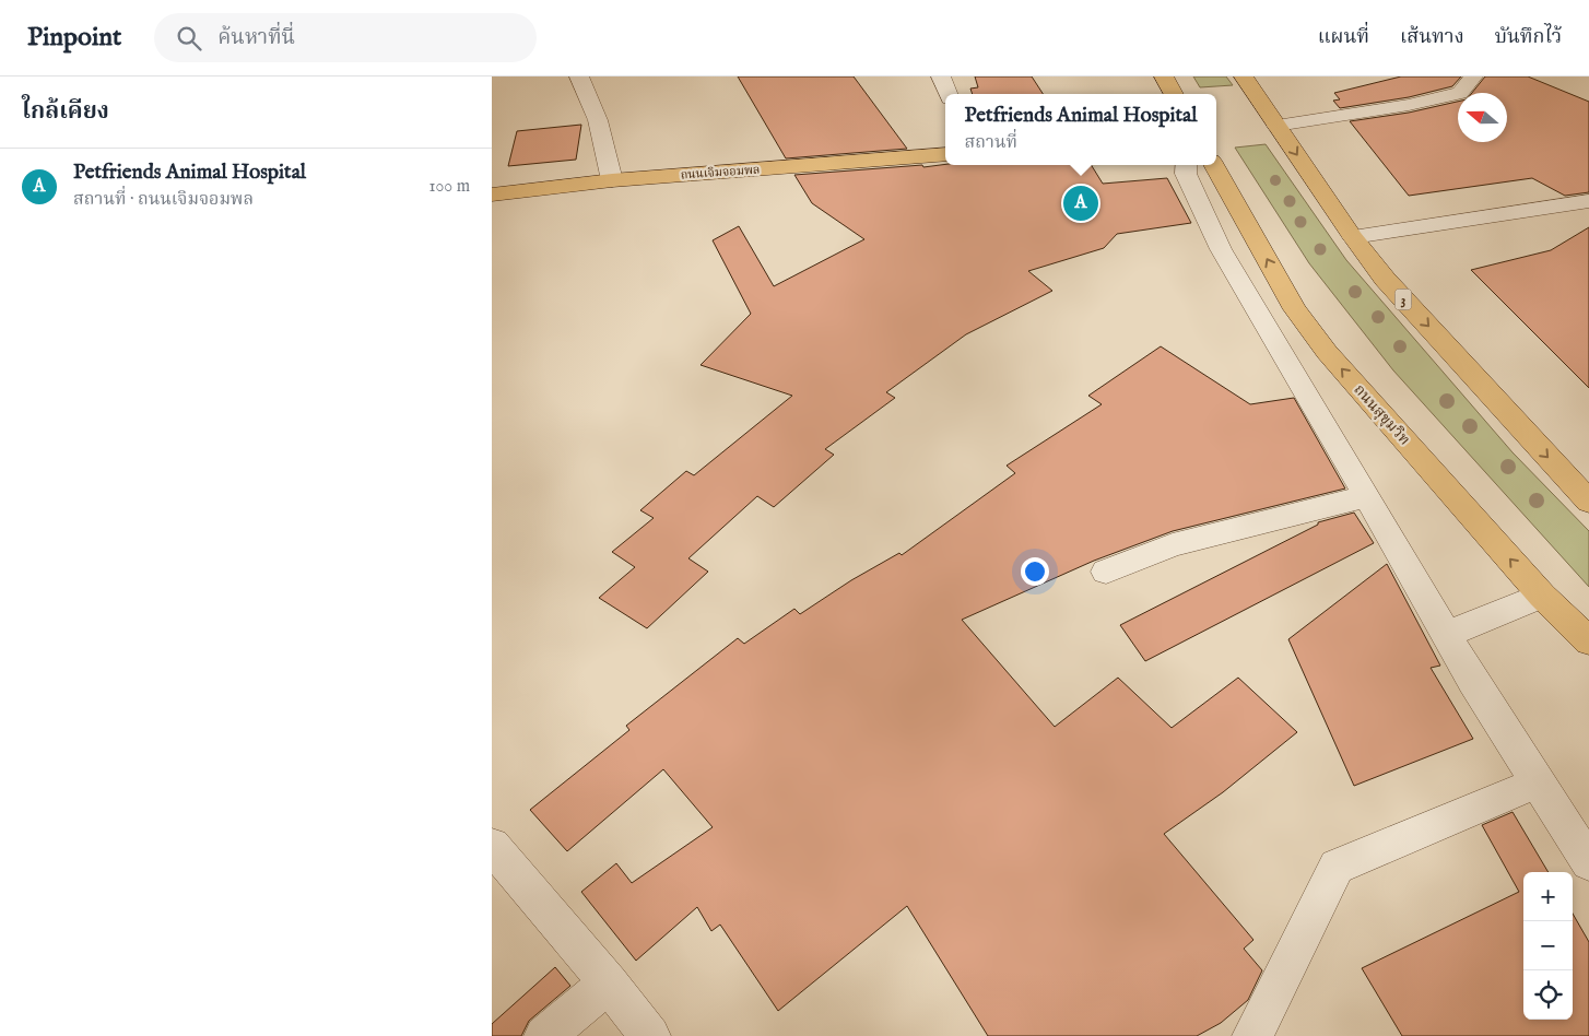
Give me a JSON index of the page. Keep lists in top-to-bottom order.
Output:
{
  "streets": {
    "main road": ["ถนนเจิมจอมพล", "3", "ถนนสุขุมวิท"]
  },
  "north": "left",
  "page": {
    "header": "Pinpoint",
    "search": "ค้นหาที่นี่",
    "nav": ["แผนที่", "เส้นทาง", "บันทึกไว้"],
    "heading": "ใกล้เคียง",
    "popup": ["Petfriends Animal Hospital", "สถานที่"],
    "list": [
      {
        "mark": "A",
        "name": "Petfriends Animal Hospital",
        "note": "สถานที่ · ถนนเจิมจอมพล",
        "value": "100 m"
      }
    ],
    "pins": "A",
    "map_buttons": ["+", "−"]
  }
}
